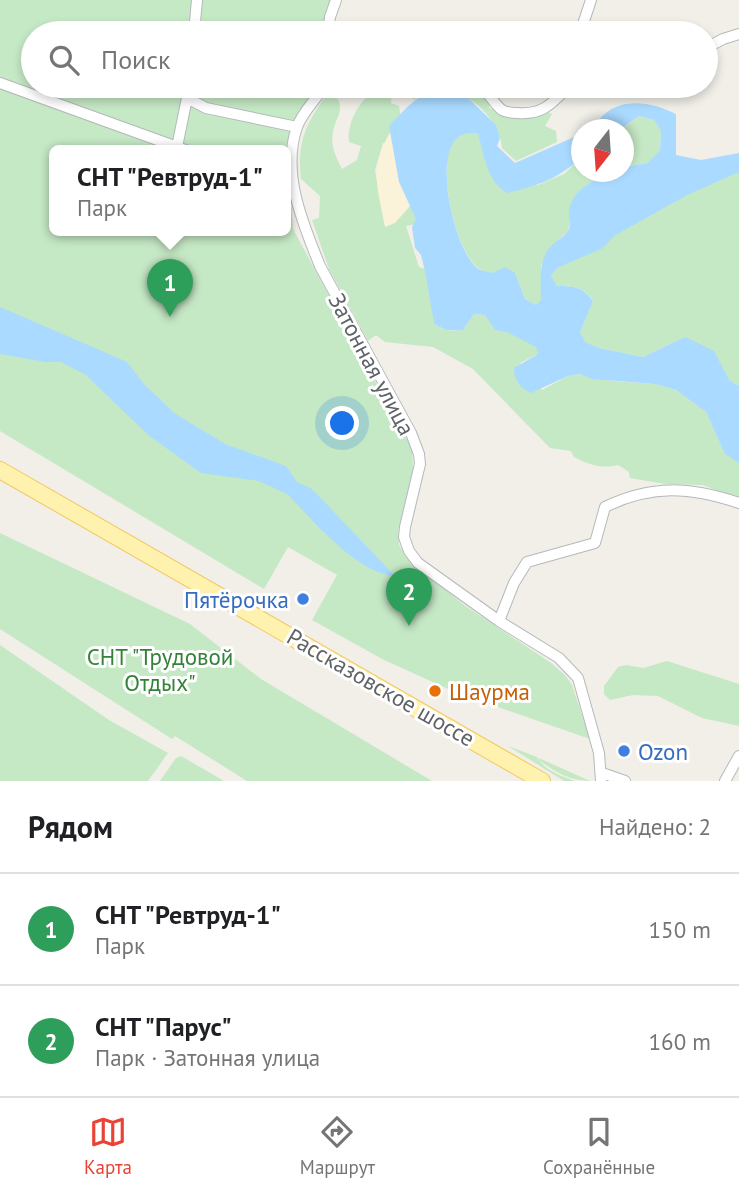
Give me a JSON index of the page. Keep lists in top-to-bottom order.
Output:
{
  "streets": {
    "main road": ["Рассказовское шоссе"],
    "street": ["Затонная улица"]
  },
  "parks": ["СНТ \"Трудовой Отдых\""],
  "places": ["Пятёрочка", "Шаурма", "Ozon"],
  "north": "bottom",
  "page": {
    "search": "Поиск",
    "popup": ["СНТ \"Ревтруд-1\"", "Парк"],
    "pins": ["1", "2"],
    "heading": ["Рядом", "Найдено: 2"],
    "list": [
      {
        "mark": "1",
        "name": "СНТ \"Ревтруд-1\"",
        "note": "Парк",
        "value": "150 m"
      },
      {
        "mark": "2",
        "name": "СНТ \"Парус\"",
        "note": "Парк · Затонная улица",
        "value": "160 m"
      }
    ],
    "nav": ["Карта", "Маршрут", "Сохранённые"]
  }
}
